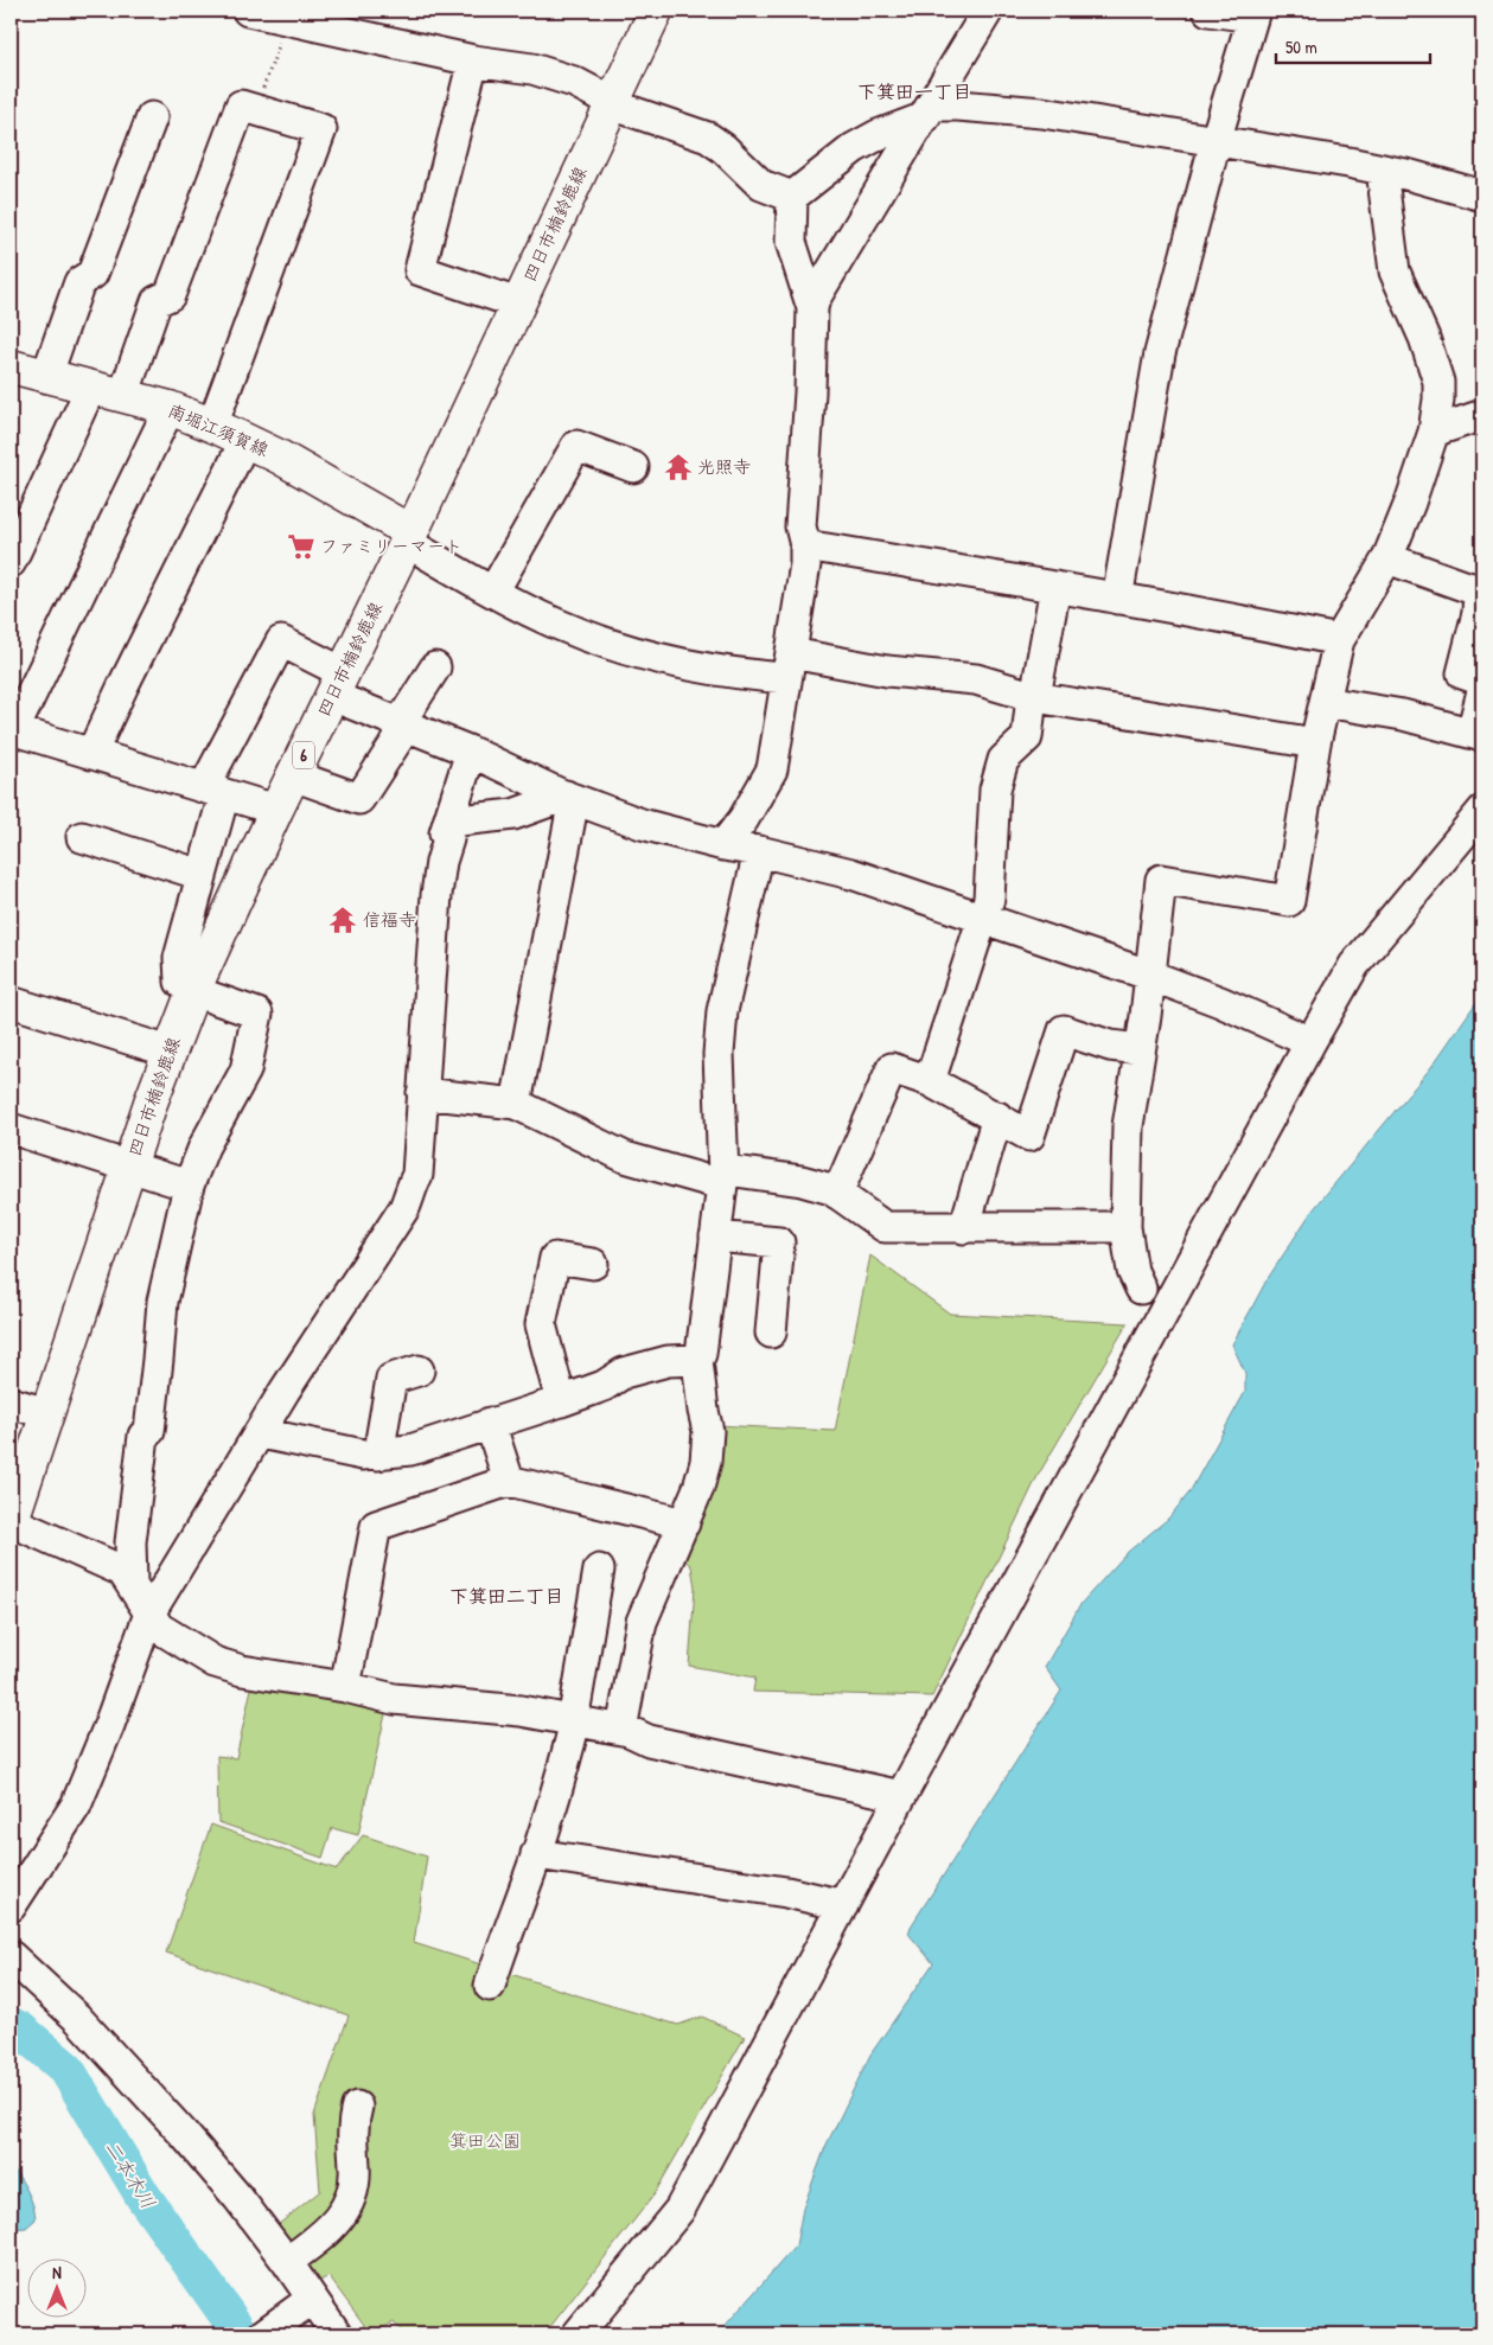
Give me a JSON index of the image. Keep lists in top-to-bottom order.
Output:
{
  "streets": {
    "main road": ["四日市楠鈴鹿線", "南堀江須賀線", "6"]
  },
  "crossings": [
    ["四日市楠鈴鹿線", "南堀江須賀線"]
  ],
  "districts": ["下箕田一丁目", "下箕田二丁目"],
  "water": ["二本木川"],
  "parks": ["箕田公園"],
  "places": {
    "temple": ["光照寺", "信福寺"],
    "supermarket": ["ファミリーマート"]
  },
  "scale_bar": "50 m",
  "north": "top"
}
